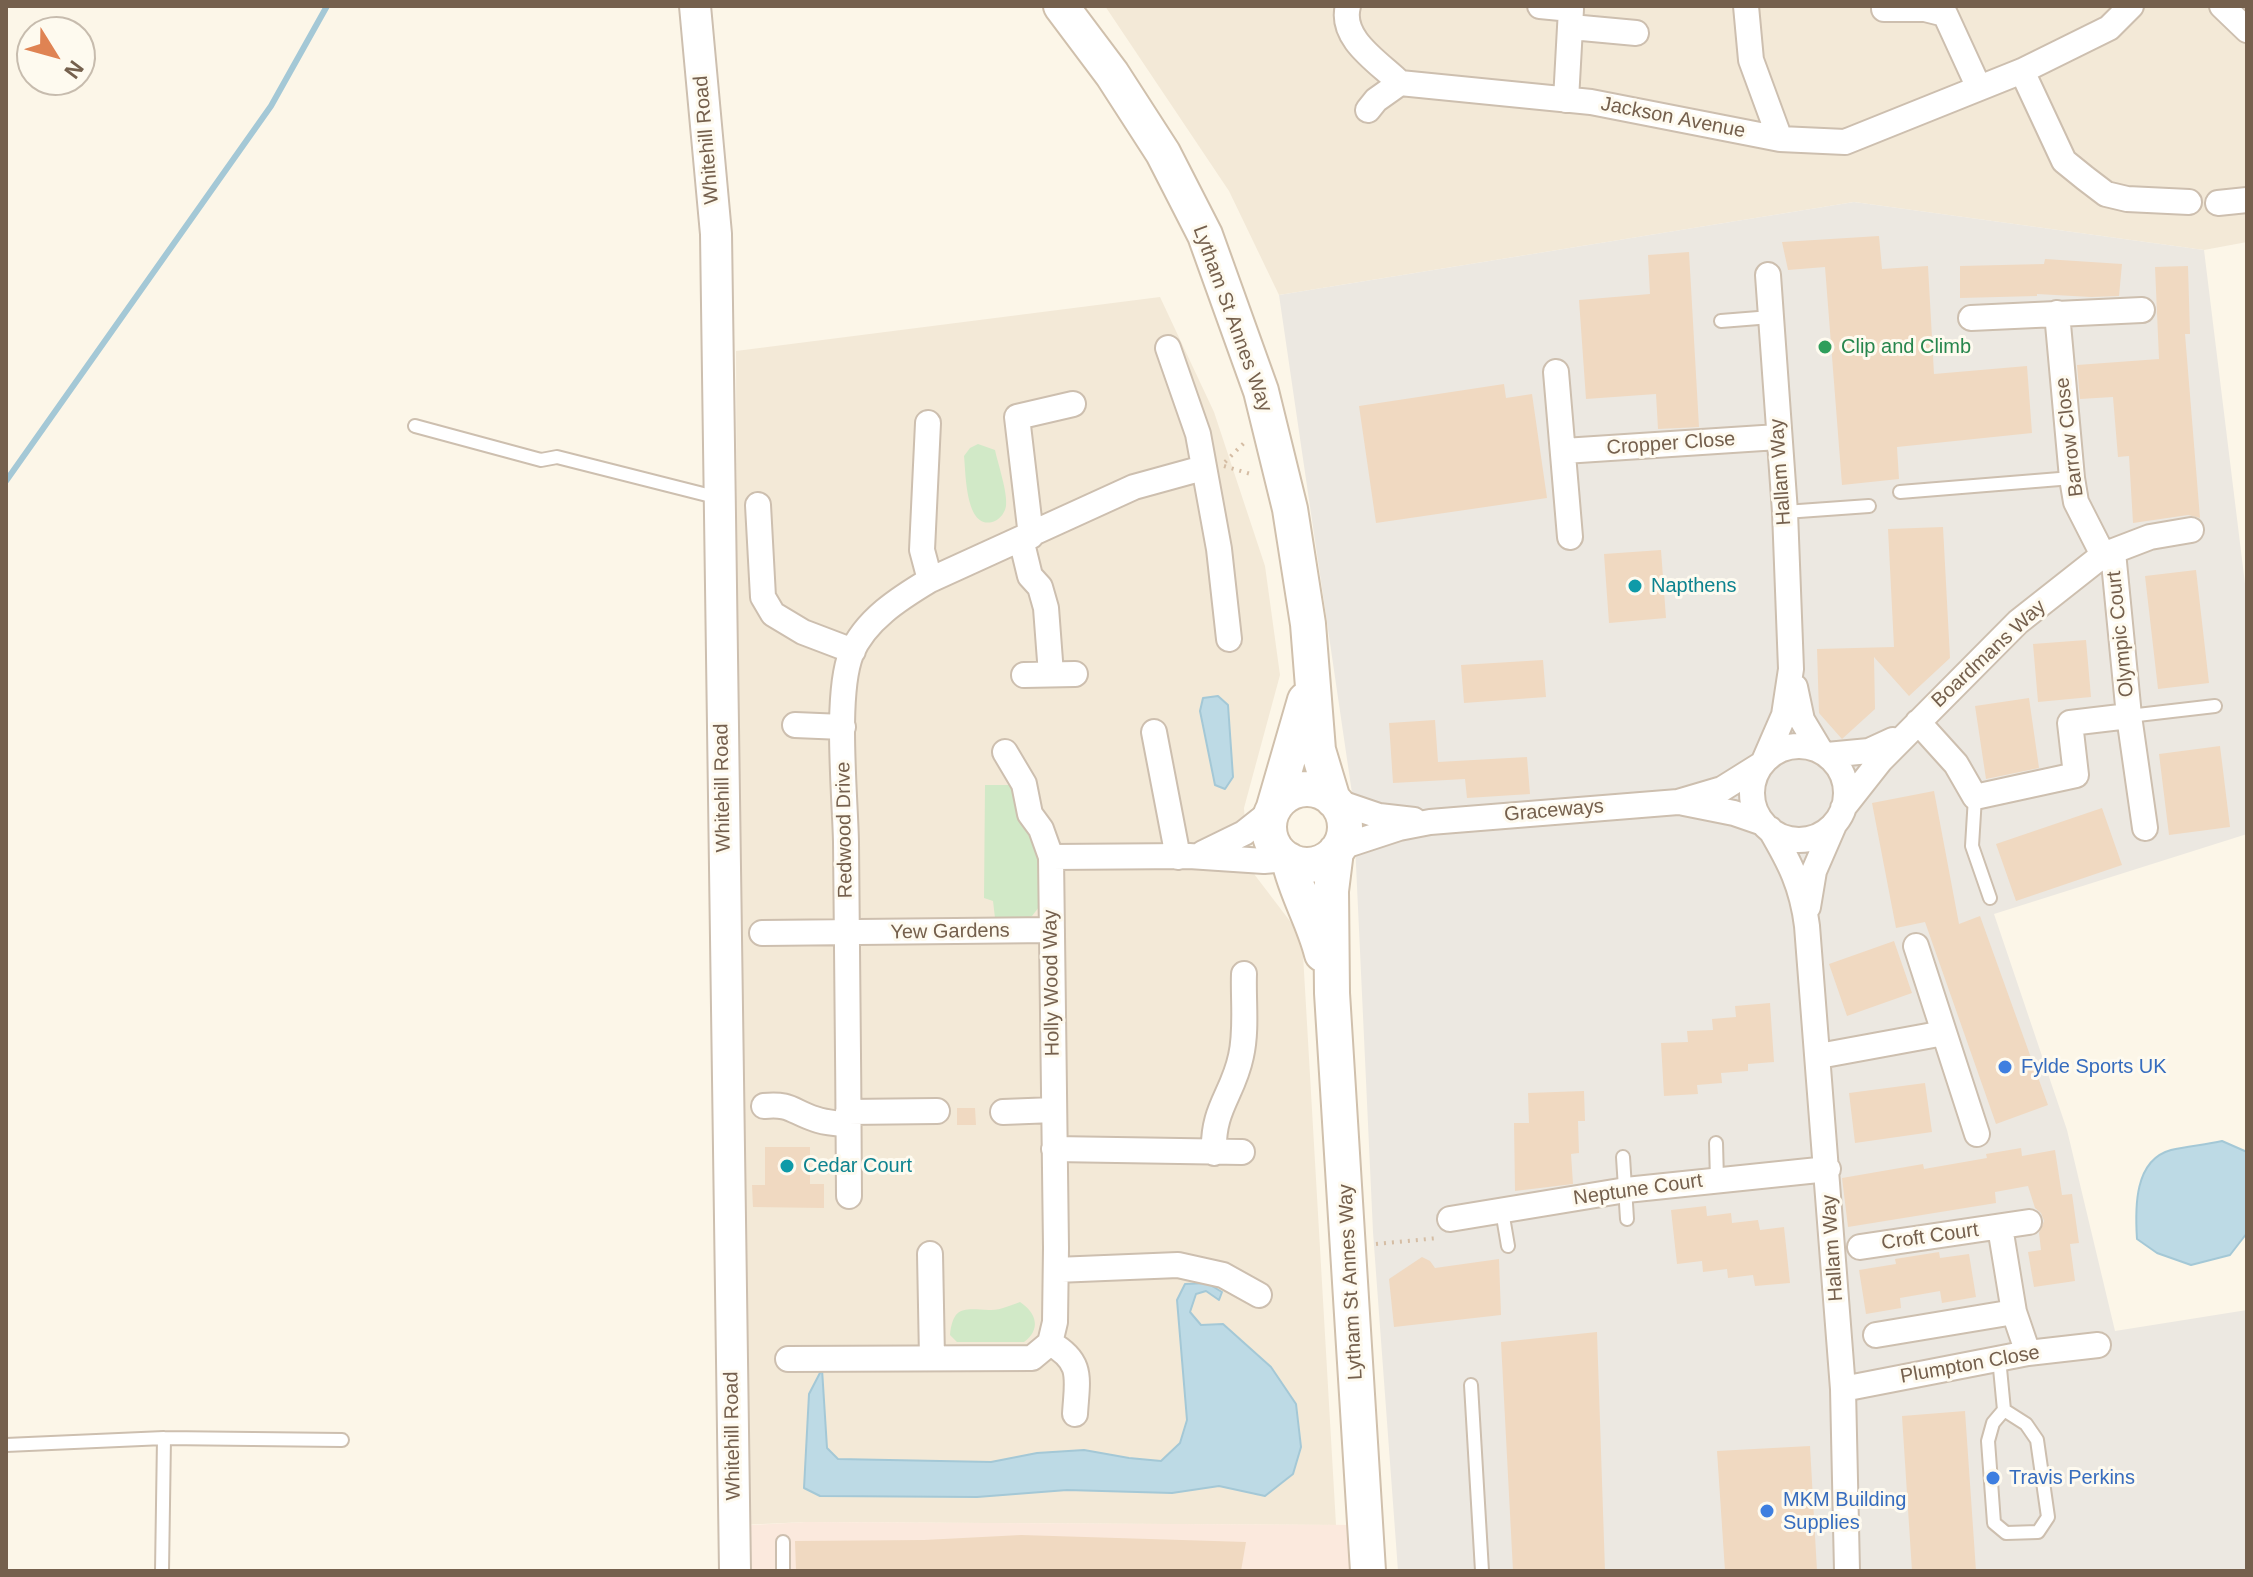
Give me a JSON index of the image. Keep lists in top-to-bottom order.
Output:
{
  "streets": {
    "main road": ["Lytham St Annes Way"],
    "street": [
      "Jackson Avenue",
      "Whitehill Road",
      "Barrow Close",
      "Cropper Close",
      "Hallam Way",
      "Olympic Court",
      "Boardmans Way",
      "Graceways",
      "Redwood Drive",
      "Yew Gardens",
      "Holly Wood Way",
      "Neptune Court",
      "Croft Court",
      "Plumpton Close"
    ]
  },
  "crossings": [
    ["Lytham St Annes Way", "Graceways"],
    ["Barrow Close", "Olympic Court"],
    ["Barrow Close", "Boardmans Way"],
    ["Cropper Close", "Hallam Way"],
    ["Hallam Way", "Boardmans Way"],
    ["Hallam Way", "Graceways"],
    ["Hallam Way", "Neptune Court"],
    ["Hallam Way", "Plumpton Close"],
    ["Olympic Court", "Boardmans Way"],
    ["Boardmans Way", "Graceways"],
    ["Redwood Drive", "Yew Gardens"],
    ["Yew Gardens", "Holly Wood Way"],
    ["Croft Court", "Plumpton Close"]
  ],
  "places": [
    "Clip and Climb",
    "Napthens",
    "Fylde Sports UK",
    "Cedar Court",
    "Travis Perkins",
    "MKM Building Supplies"
  ],
  "north": "bottom right"
}
